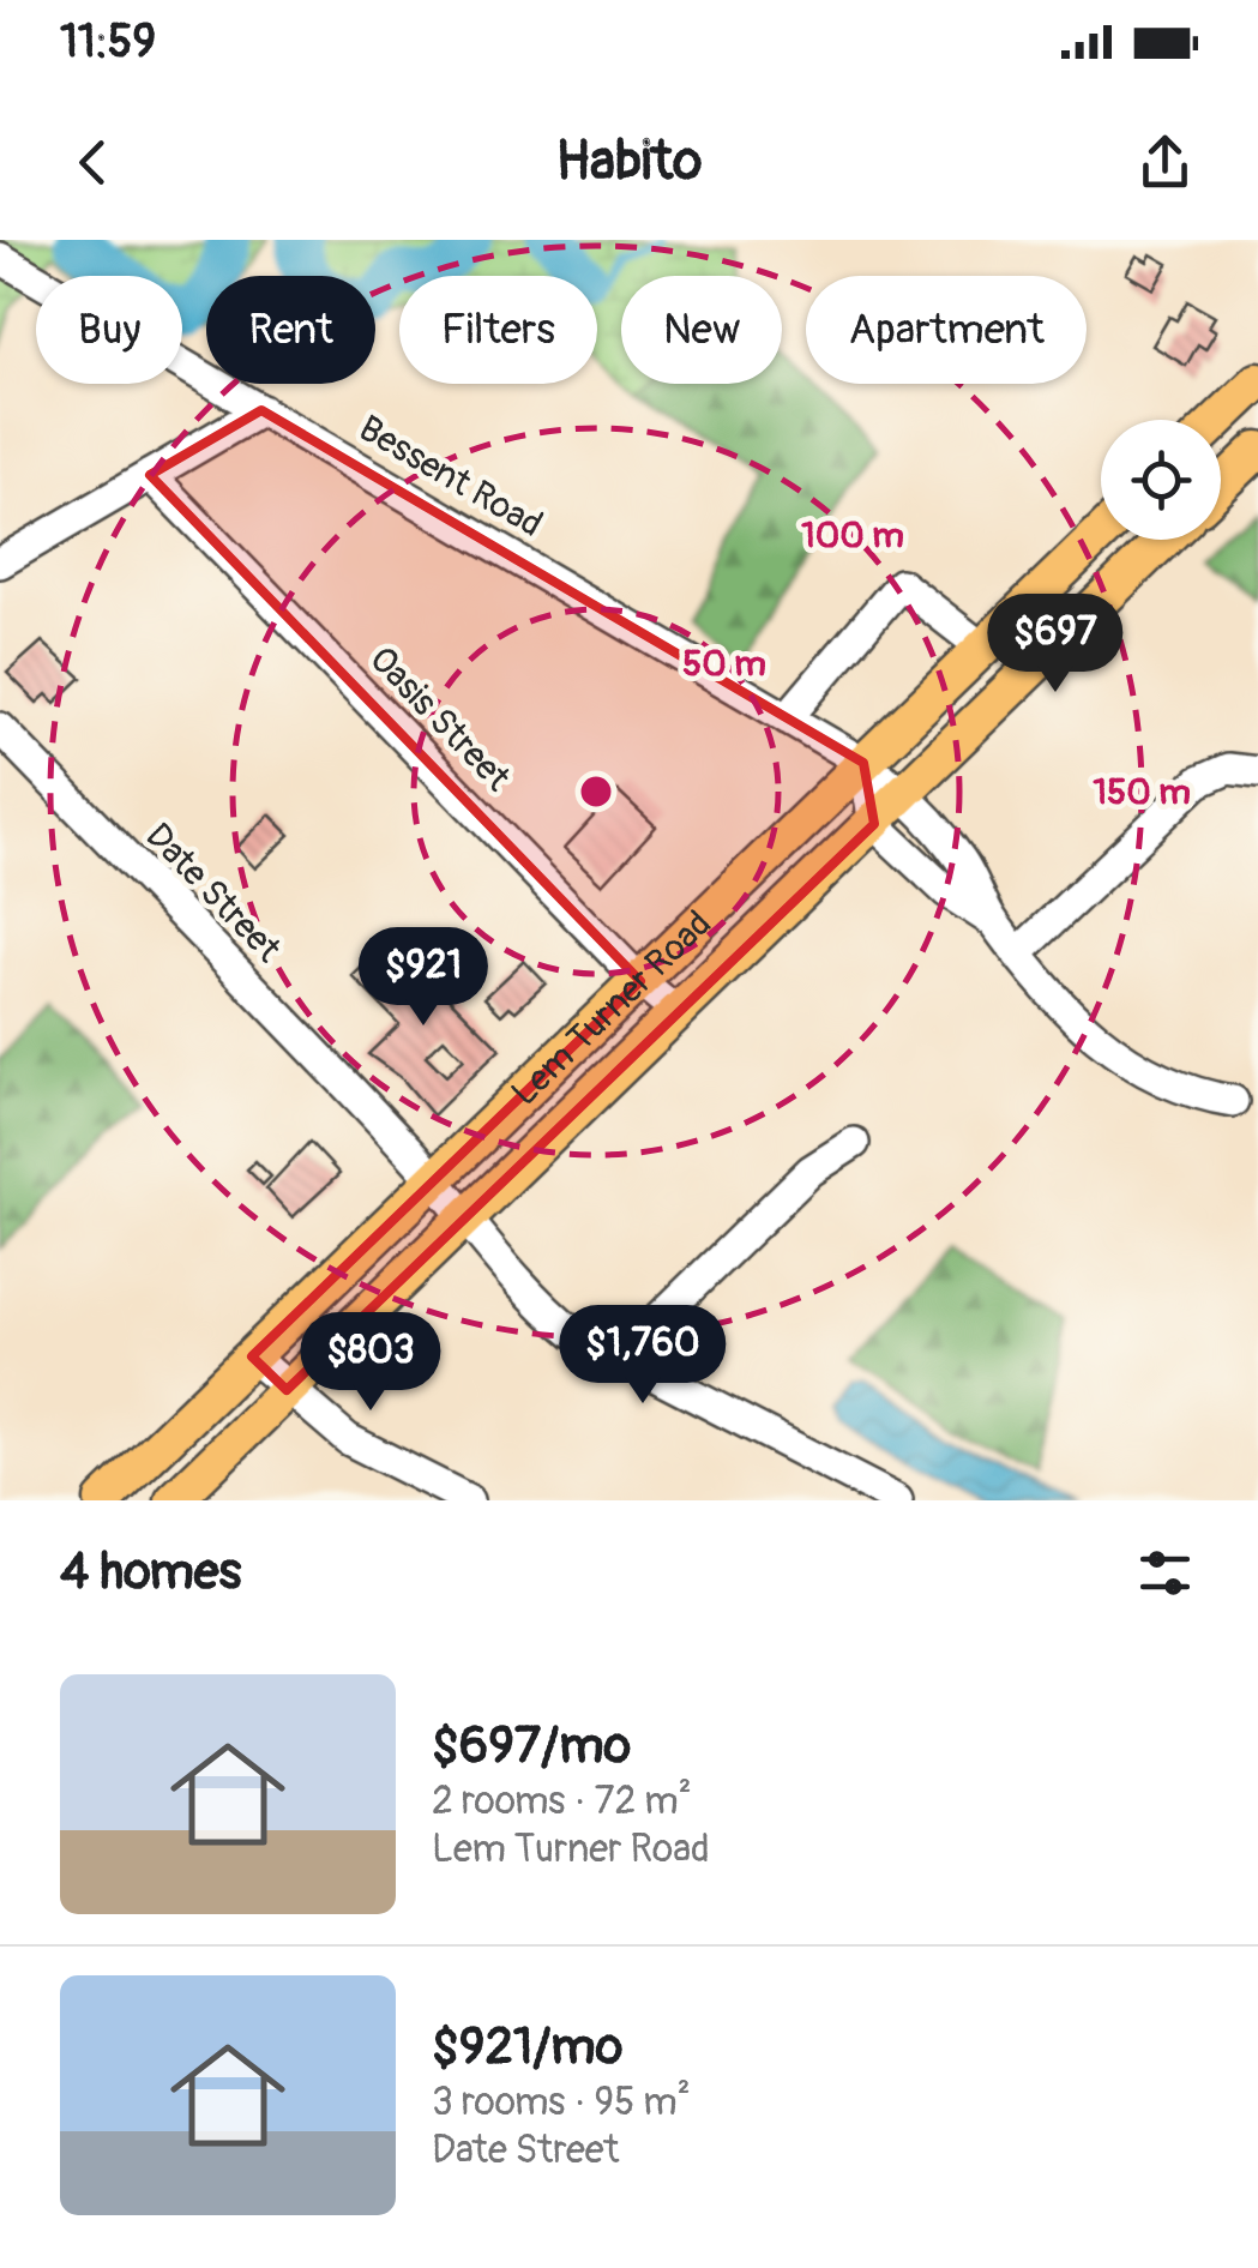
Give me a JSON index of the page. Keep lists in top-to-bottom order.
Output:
{
  "streets": {
    "main road": ["Lem Turner Road"],
    "street": ["Bessent Road", "Oasis Street", "Date Street"]
  },
  "crossings": [
    ["Bessent Road", "Lem Turner Road"],
    ["Oasis Street", "Lem Turner Road"],
    ["Date Street", "Lem Turner Road"]
  ],
  "page": {
    "status": "11:59",
    "header": "Habito",
    "chip": [
      "Buy",
      "Rent",
      "Filters",
      "New",
      "Apartment"
    ],
    "price": [
      "$697",
      "$921",
      "$1,760",
      "$803"
    ],
    "heading": "4 homes",
    "list": [
      {
        "name": "$697/mo",
        "note": "2 rooms · 72 m² · Lem Turner Road"
      },
      {
        "name": "$921/mo",
        "note": "3 rooms · 95 m² · Date Street"
      }
    ]
  },
  "rings": ["100 m", "50 m", "150 m"]
}
